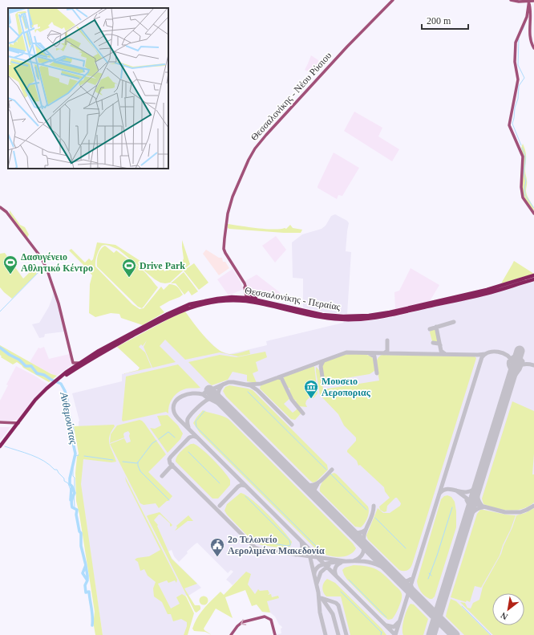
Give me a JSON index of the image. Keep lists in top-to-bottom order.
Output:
{
  "streets": {
    "main road": ["Θεσσαλονίκης - Νέου Ρύσιου", "Θεσσαλονίκης - Περαίας"]
  },
  "crossings": [
    ["Θεσσαλονίκης - Νέου Ρύσιου", "Θεσσαλονίκης - Περαίας"]
  ],
  "water": ["Ανθεμούντας"],
  "places": {
    "sports": ["Δασυγένειο Αθλητικό Κέντρο", "Drive Park"],
    "museum": ["Μουσειο Αεροποριας"],
    "public building": ["2ο Τελωνείο Αερολιμένα Μακεδονία"]
  },
  "scale_bar": "200 m",
  "north": "bottom left"
}
